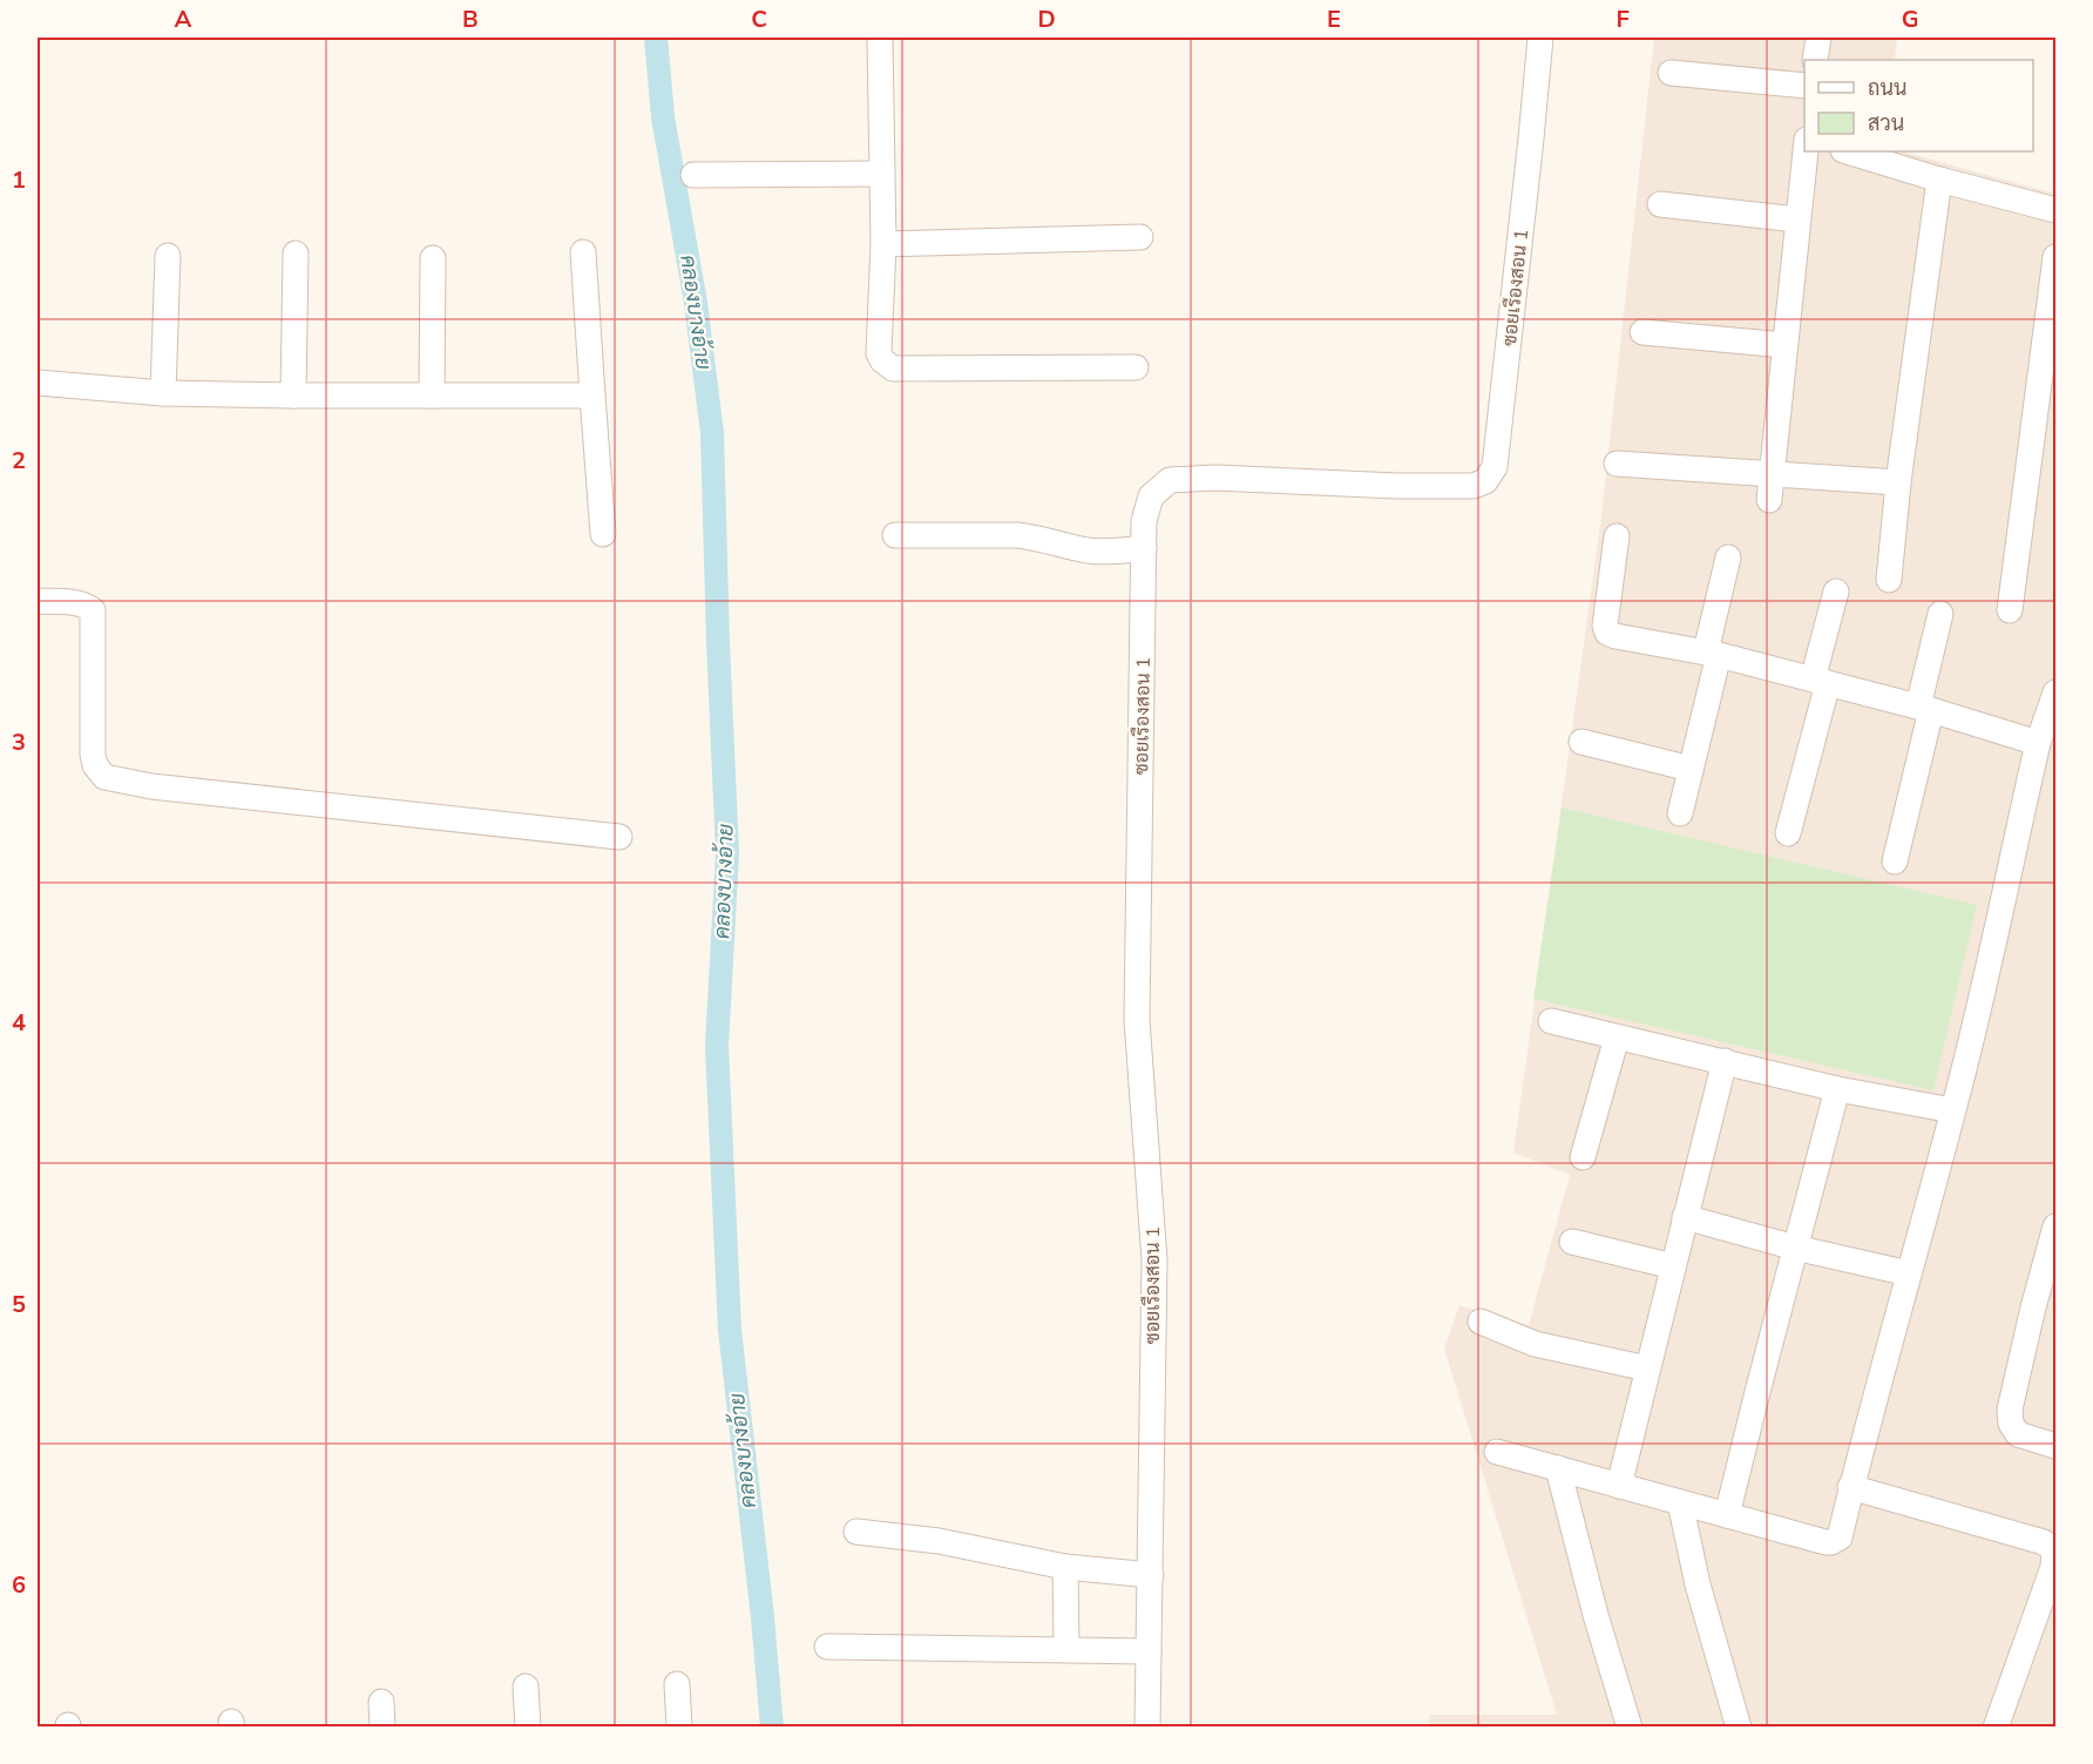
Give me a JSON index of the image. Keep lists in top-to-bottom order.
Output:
{
  "streets": {
    "street": ["ซอยเรืองสอน 1"]
  },
  "water": ["คลองบางอ้าย"],
  "legend": ["ถนน", "สวน"],
  "grid": {
    "columns": [
      "A",
      "B",
      "C",
      "D",
      "E",
      "F",
      "G"
    ],
    "rows": [
      "1",
      "2",
      "3",
      "4",
      "5",
      "6"
    ]
  }
}
